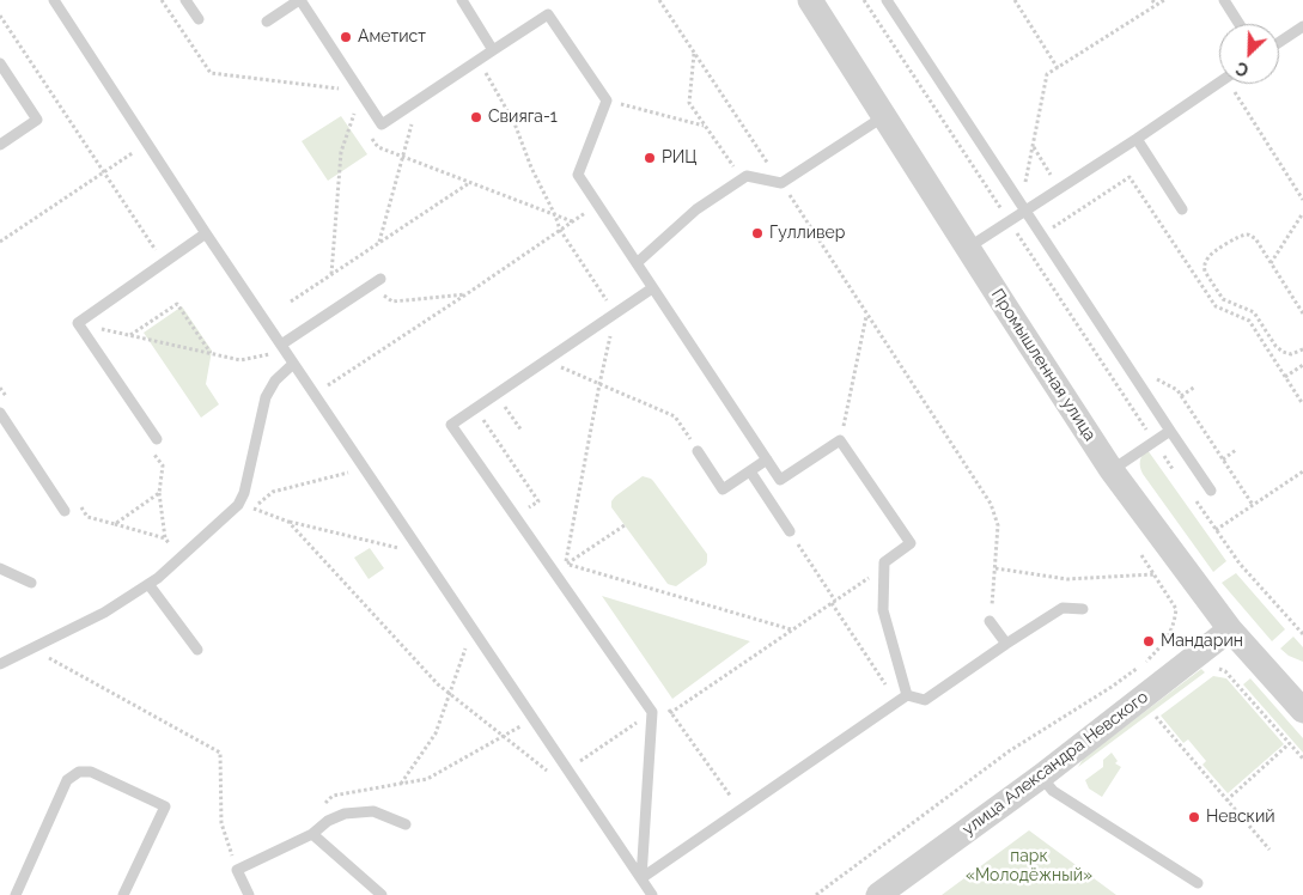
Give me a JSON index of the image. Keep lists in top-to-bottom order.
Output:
{
  "streets": {
    "street": ["Промышленная улица", "улица Александра Невского"]
  },
  "crossings": [
    ["Промышленная улица", "улица Александра Невского"]
  ],
  "parks": ["парк «Молодёжный»"],
  "places": [
    "Аметист",
    "Свияга-1",
    "РИЦ",
    "Гулливер",
    "Мандарин",
    "Невский"
  ],
  "north": "bottom left"
}
